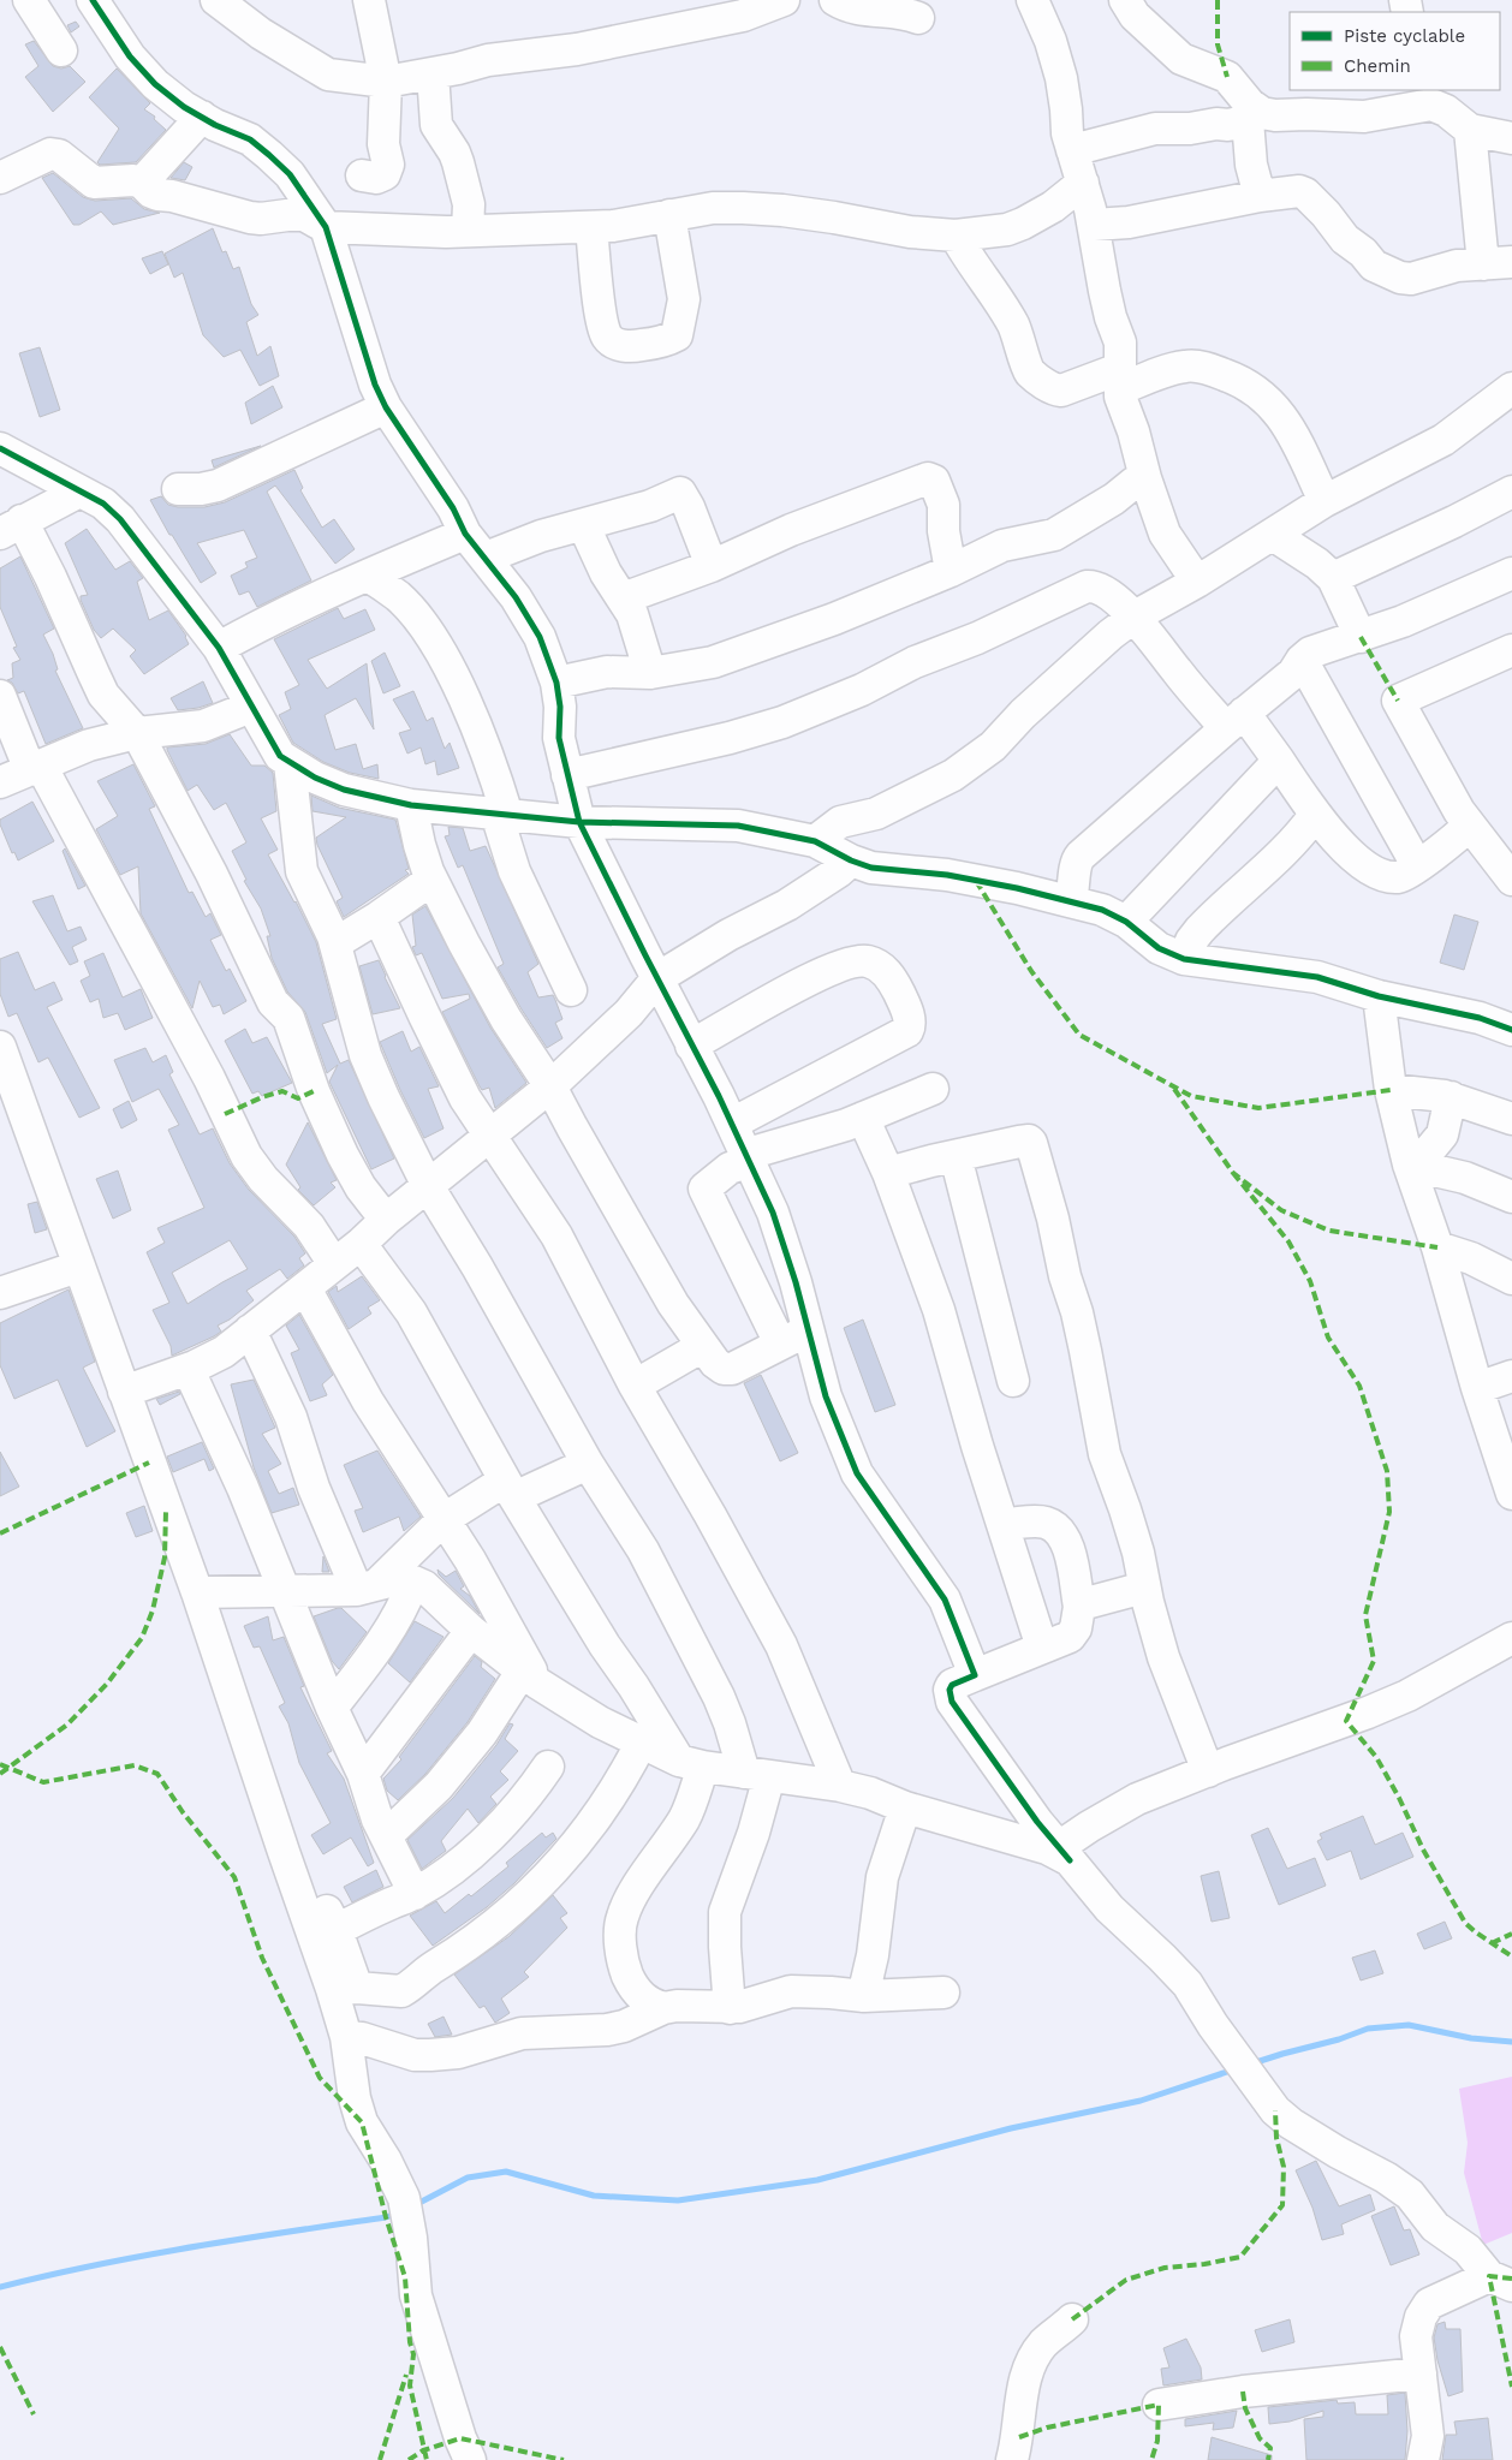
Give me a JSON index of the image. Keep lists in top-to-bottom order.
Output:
{
  "legend": ["Piste cyclable", "Chemin"]
}
